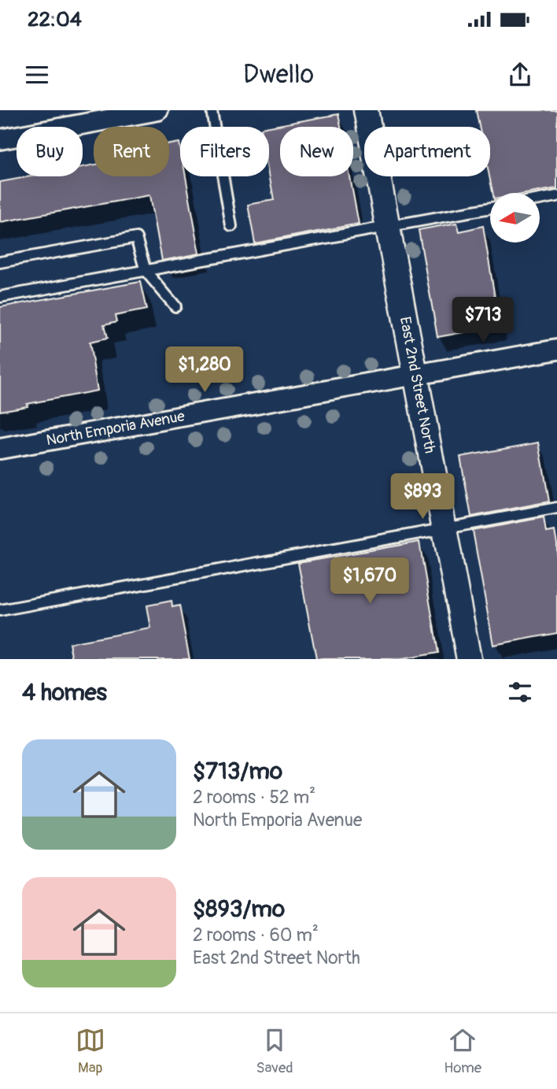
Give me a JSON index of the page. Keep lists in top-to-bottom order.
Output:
{
  "streets": {
    "street": ["East 2nd Street North", "North Emporia Avenue"]
  },
  "crossings": [
    ["East 2nd Street North", "North Emporia Avenue"]
  ],
  "north": "left",
  "page": {
    "status": "22:04",
    "header": "Dwello",
    "chip": [
      "Buy",
      "Rent",
      "Filters",
      "New",
      "Apartment"
    ],
    "price": [
      "$713",
      "$1,280",
      "$893",
      "$1,670"
    ],
    "heading": "4 homes",
    "list": [
      {
        "name": "$713/mo",
        "note": "2 rooms · 52 m² · North Emporia Avenue"
      },
      {
        "name": "$893/mo",
        "note": "2 rooms · 60 m² · East 2nd Street North"
      }
    ],
    "tabs": ["Map", "Saved", "Home"]
  }
}
